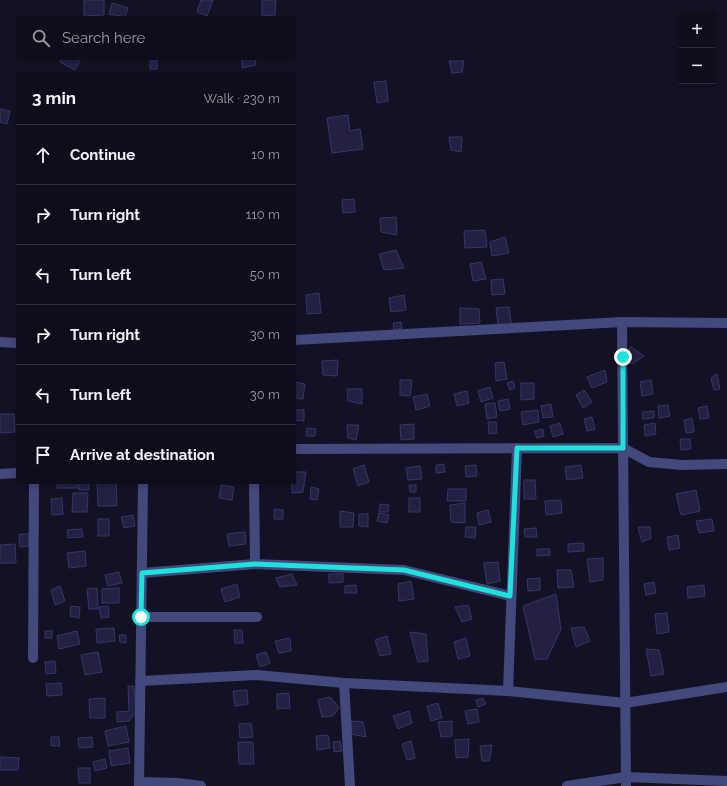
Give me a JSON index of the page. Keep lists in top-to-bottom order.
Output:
{
  "page": {
    "map_buttons": ["+", "−"],
    "search": "Search here",
    "heading": ["3 min", "Walk · 230 m"],
    "list": [
      ["Continue", "10 m"],
      ["Turn right", "110 m"],
      ["Turn left", "50 m"],
      ["Turn right", "30 m"],
      ["Turn left", "30 m"],
      "Arrive at destination"
    ]
  }
}
